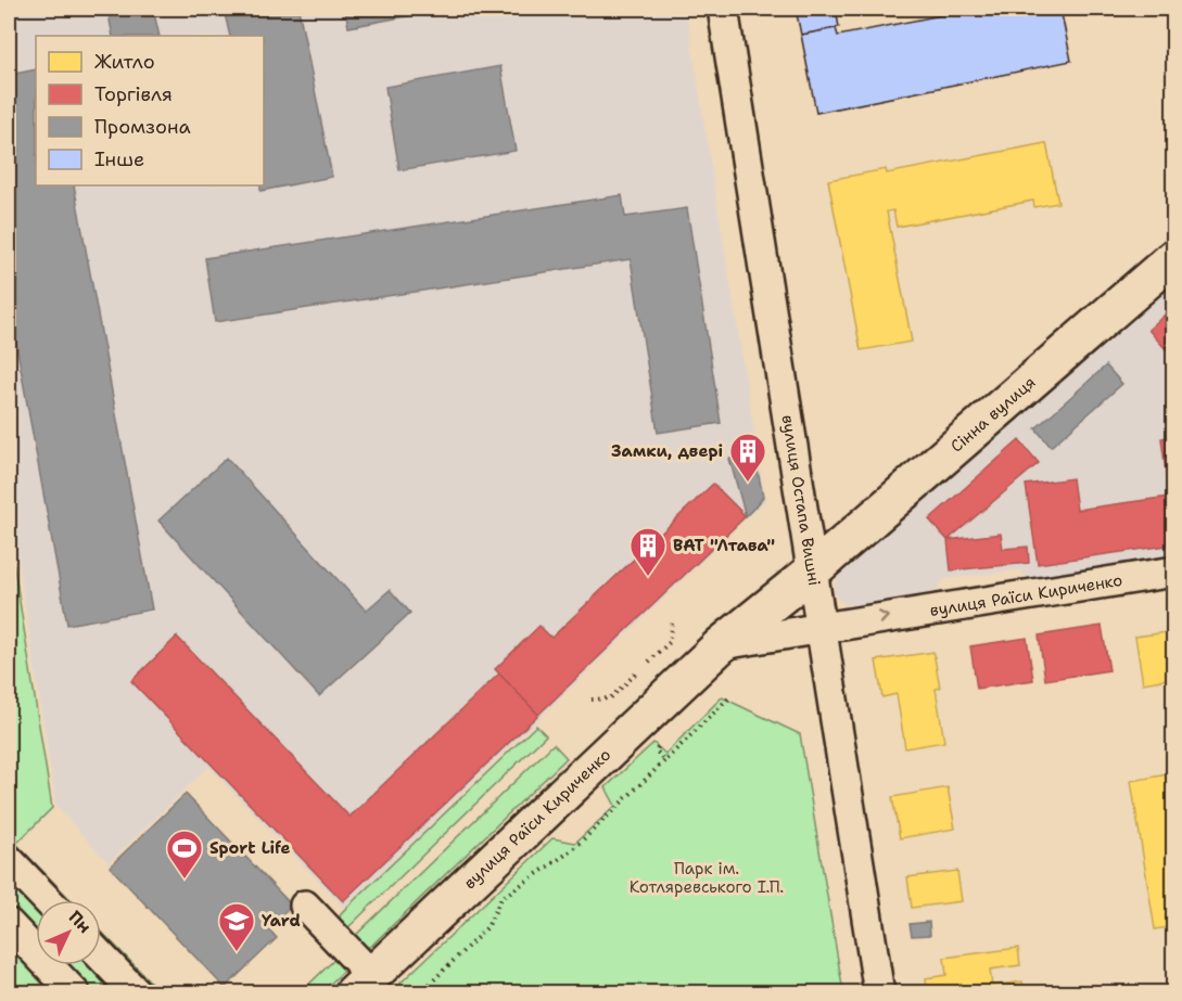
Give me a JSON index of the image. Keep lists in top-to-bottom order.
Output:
{
  "streets": {
    "main road": ["Сінна вулиця", "вулиця Раїси Кириченко"],
    "street": ["вулиця Остапа Вишні"]
  },
  "crossings": [
    ["Сінна вулиця", "вулиця Остапа Вишні"],
    ["Сінна вулиця", "вулиця Раїси Кириченко"],
    ["вулиця Остапа Вишні", "вулиця Раїси Кириченко"]
  ],
  "parks": ["Парк ім. Котляревського І.П."],
  "places": {
    "building": ["Замки, двері", "ВАТ \"Лтава\""],
    "sports": ["Sport Life"],
    "school or university": ["Yard"]
  },
  "legend": [
    "Житло",
    "Торгівля",
    "Промзона",
    "Інше"
  ],
  "north": "top right"
}
